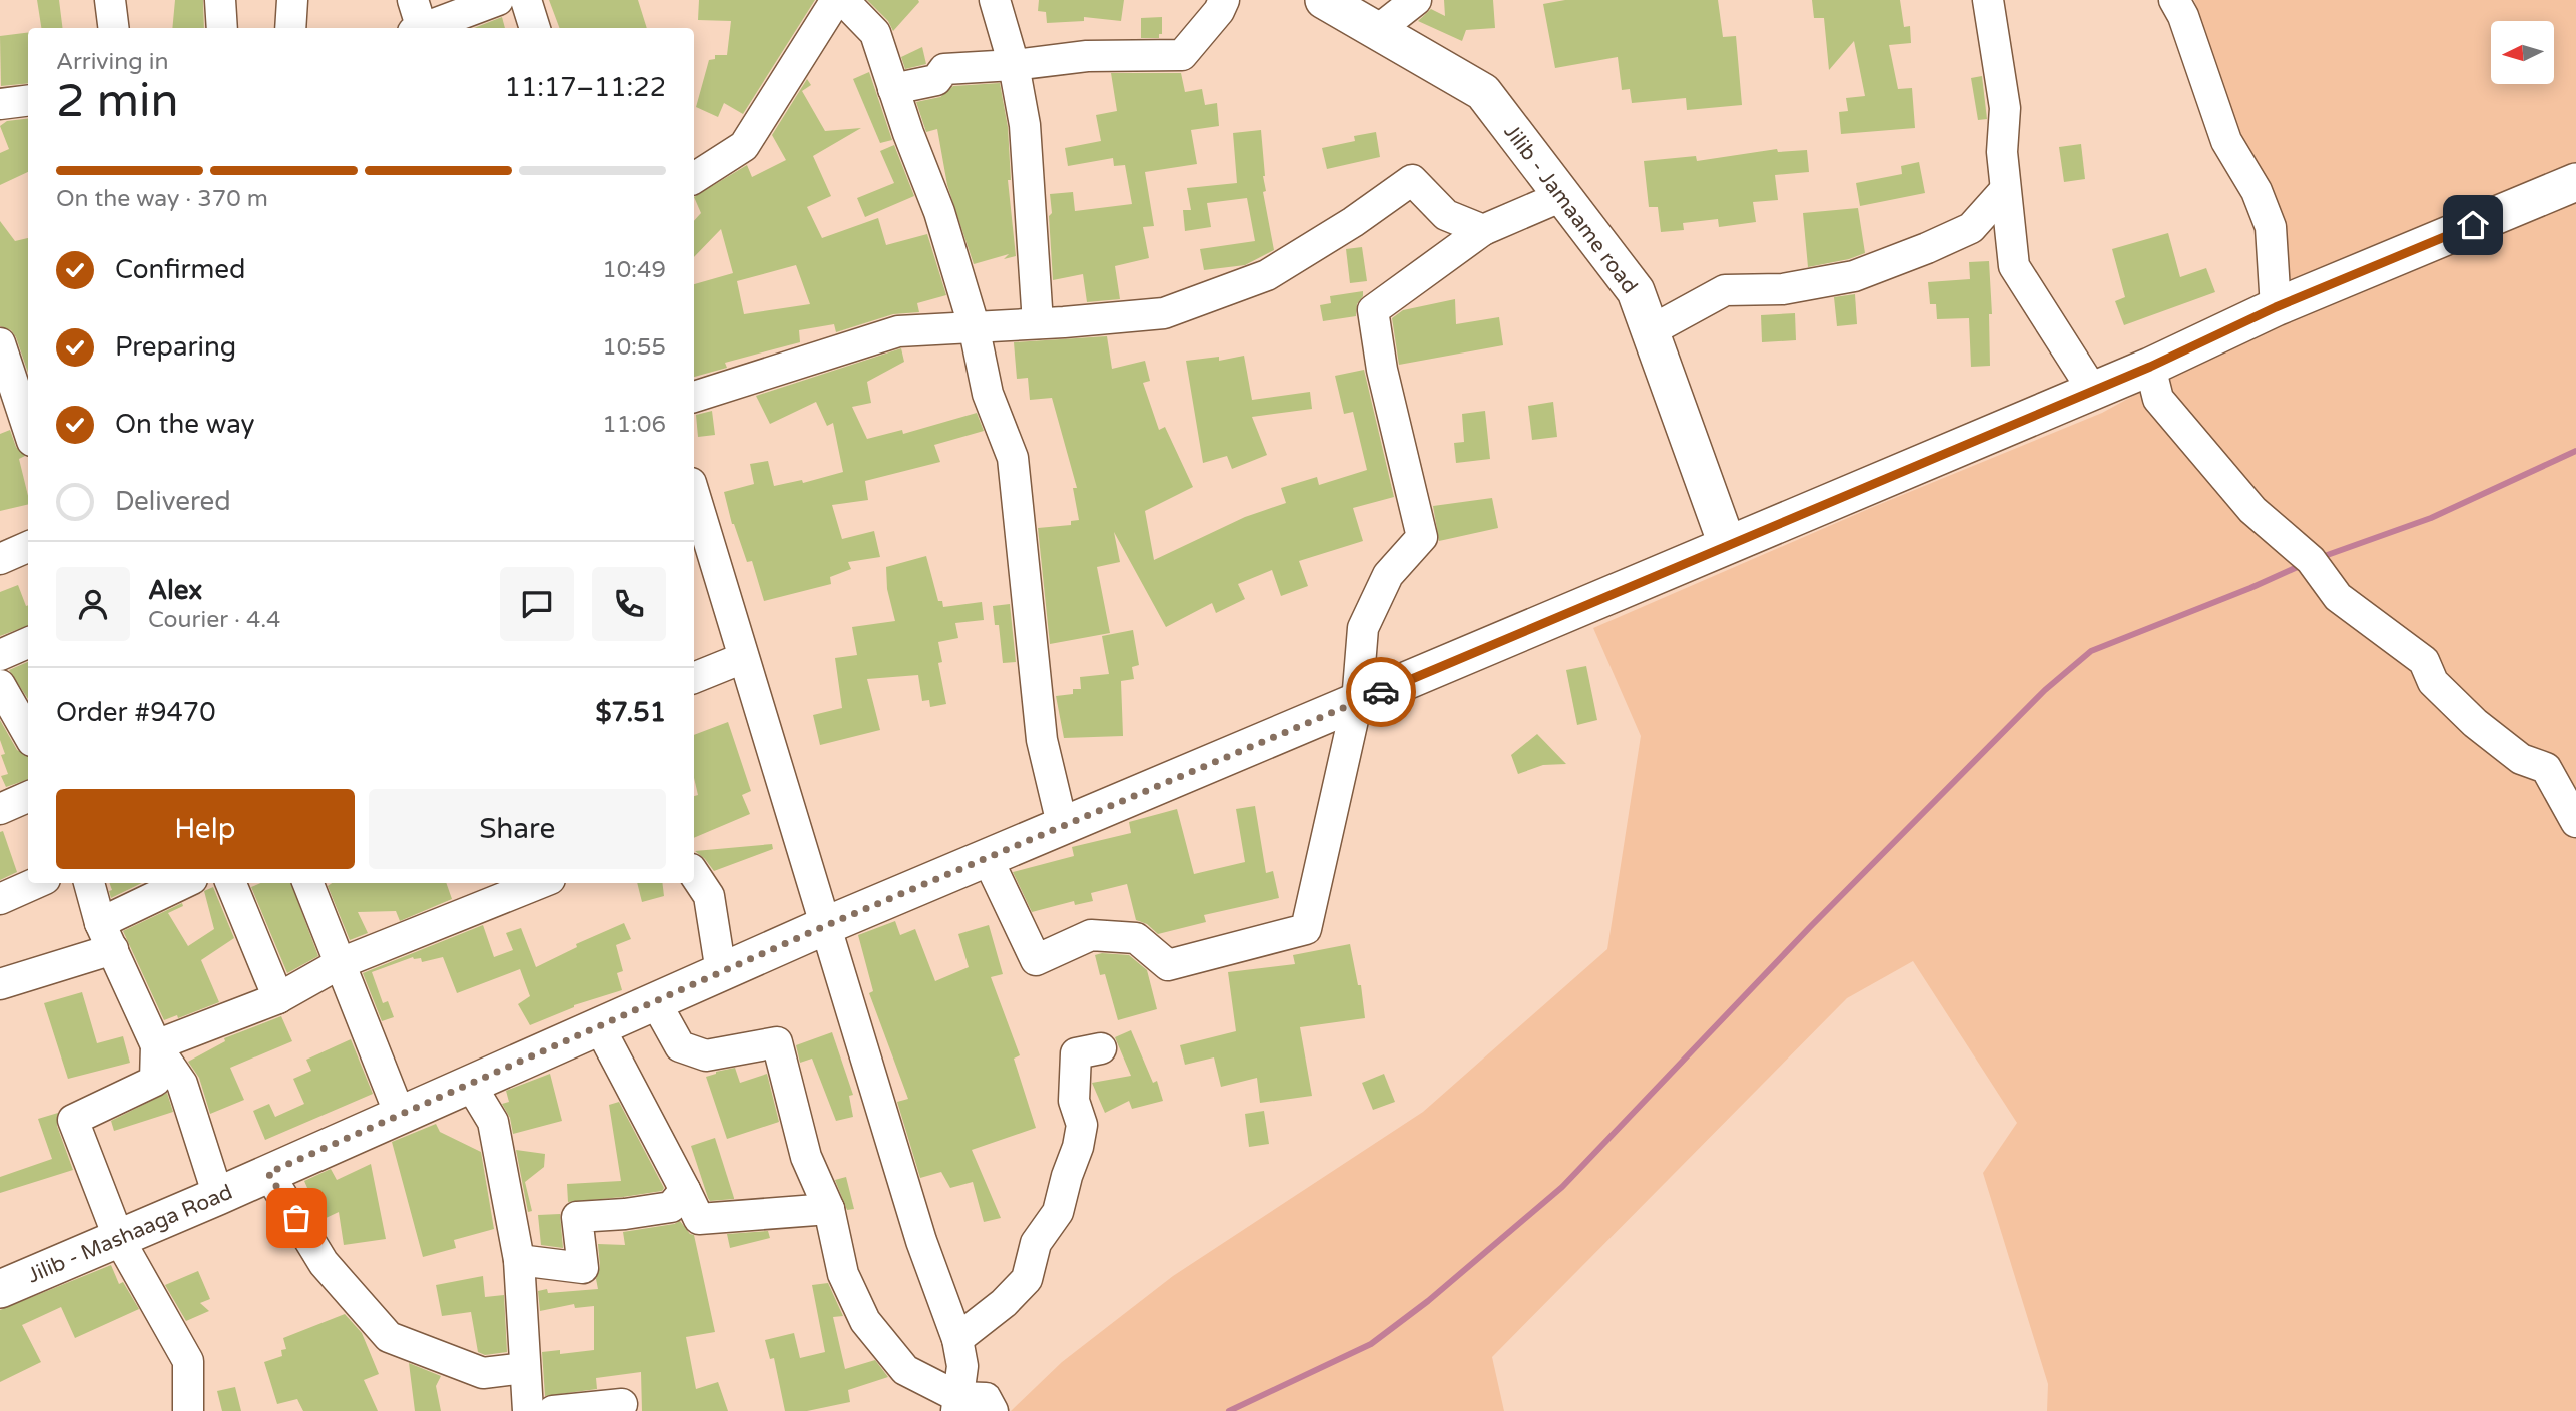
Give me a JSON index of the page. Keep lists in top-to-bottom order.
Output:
{
  "streets": {
    "main road": ["Jilib - Jamaame road", "Jilib - Mashaaga Road"]
  },
  "crossings": [
    ["Jilib - Jamaame road", "Jilib - Mashaaga Road"]
  ],
  "north": "left",
  "page": {
    "heading": ["2 min", "Arriving in", "11:17–11:22"],
    "panel": [
      "Alex",
      "Courier · 4.4",
      "Order #9470",
      "$7.51"
    ],
    "bar": "On the way · 370 m",
    "list": [
      ["Confirmed", "10:49"],
      ["Preparing", "10:55"],
      ["On the way", "11:06"],
      "Delivered"
    ],
    "buttons": ["Help", "Share"]
  }
}
